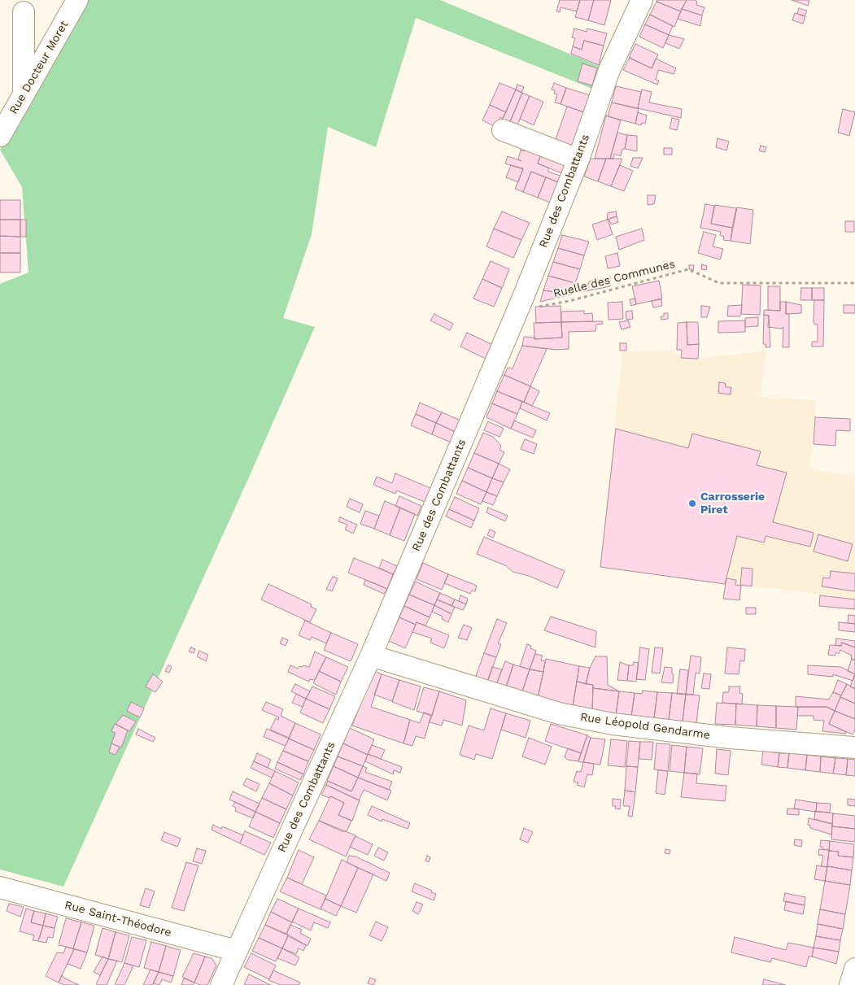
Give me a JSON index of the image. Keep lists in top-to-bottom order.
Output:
{
  "streets": {
    "street": [
      "Rue Docteur Moret",
      "Rue des Combattants",
      "Rue Léopold Gendarme",
      "Rue Saint-Théodore"
    ],
    "path": ["Ruelle des Communes"]
  },
  "crossings": [
    ["Rue des Combattants", "Ruelle des Communes"],
    ["Rue des Combattants", "Rue Léopold Gendarme"],
    ["Rue des Combattants", "Rue Saint-Théodore"]
  ],
  "places": ["Carrosserie Piret"]
}
